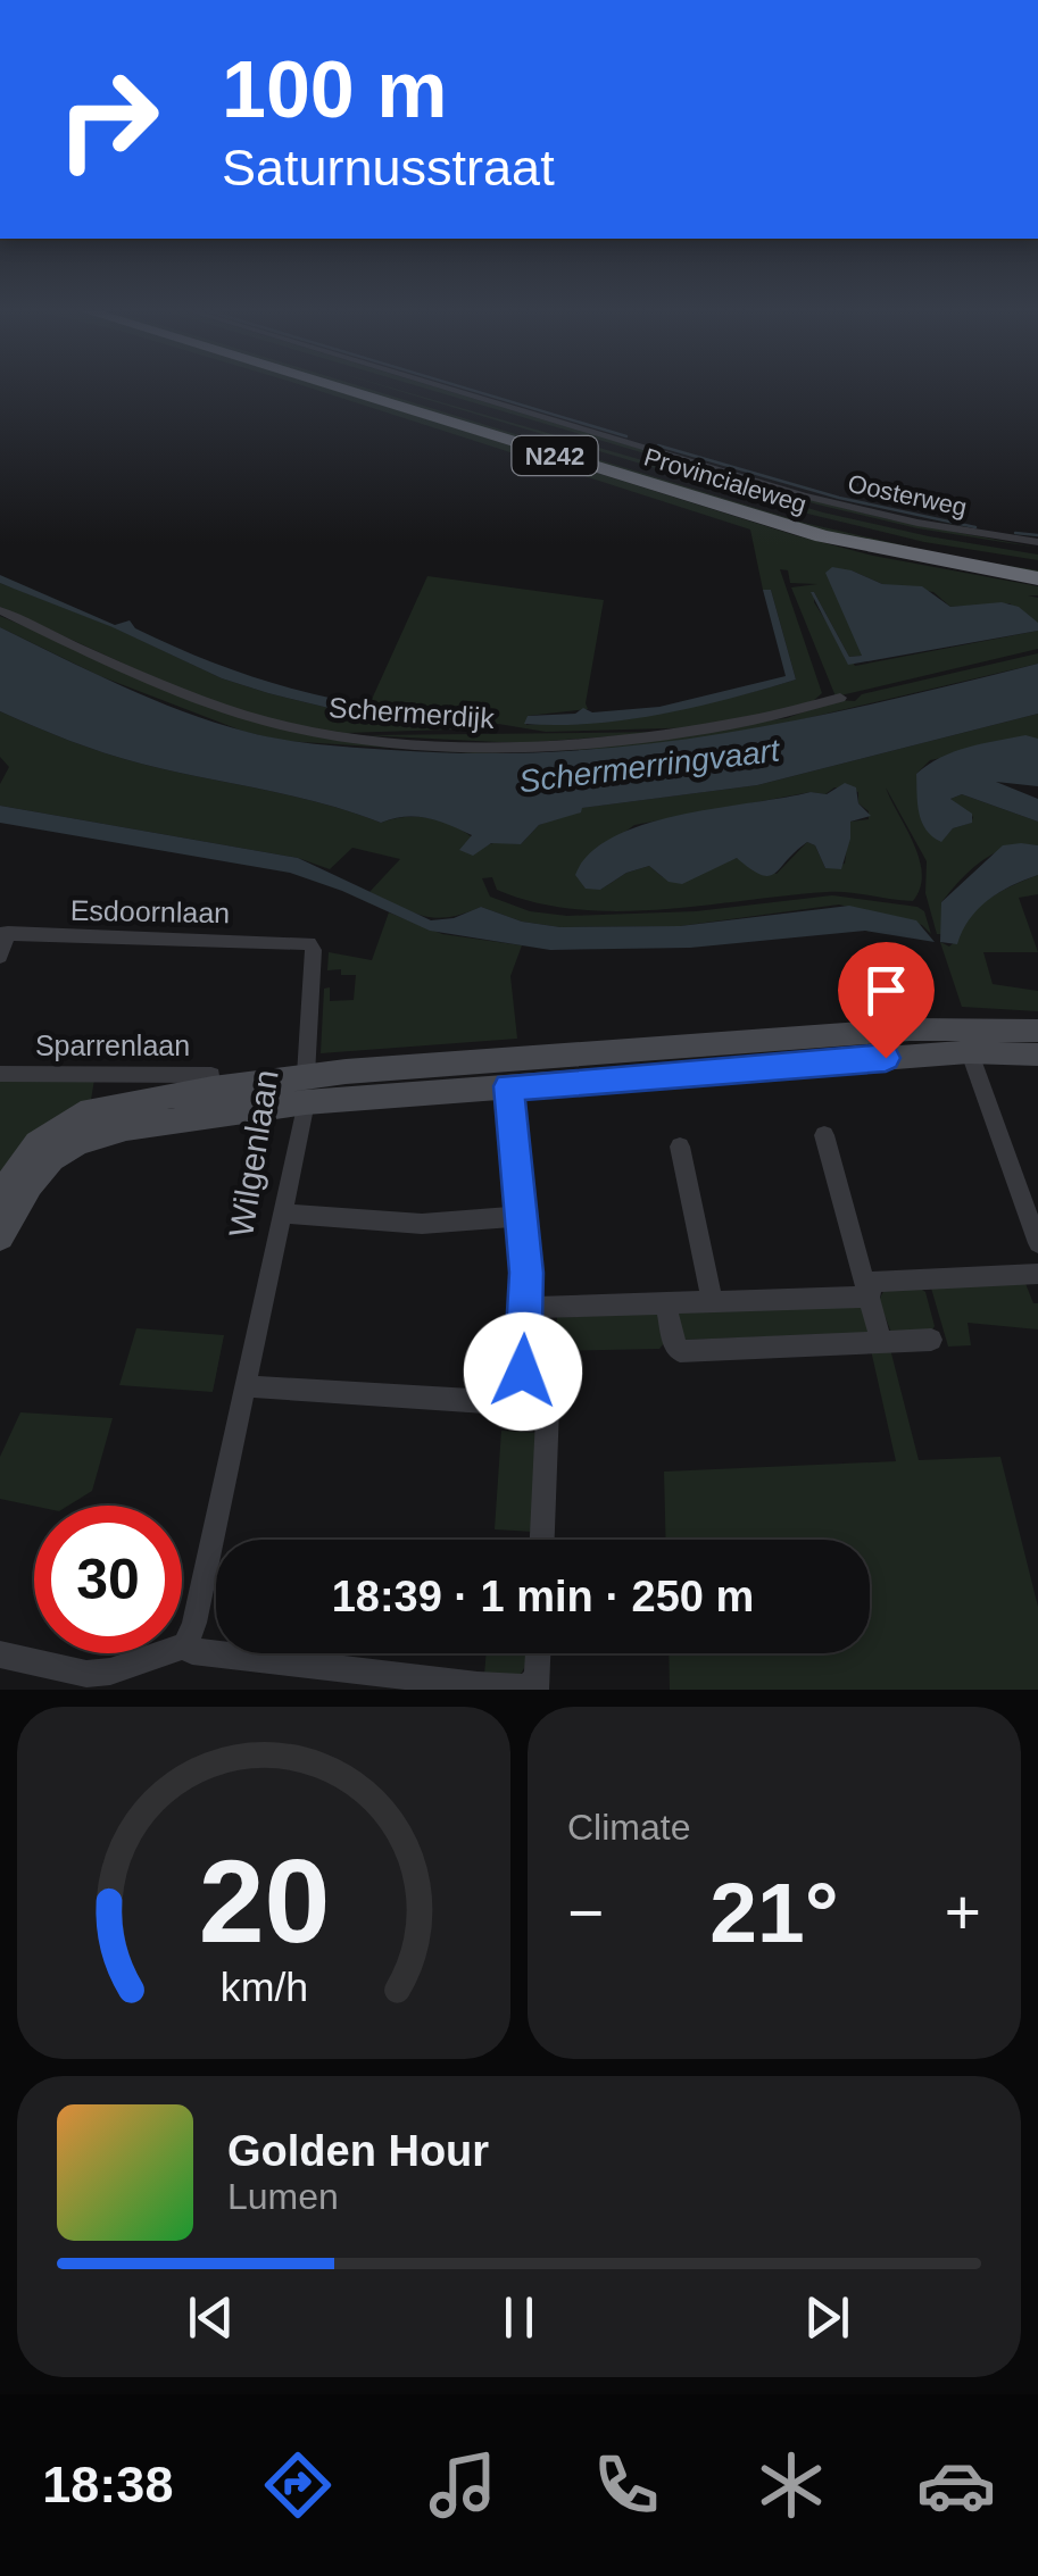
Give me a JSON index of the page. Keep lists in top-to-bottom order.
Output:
{
  "streets": {
    "highway": ["N242", "Provincialeweg"],
    "street": [
      "Oosterweg",
      "Schermerdijk",
      "Esdoornlaan",
      "Sparrenlaan",
      "Wilgenlaan"
    ]
  },
  "crossings": [
    ["Esdoornlaan", "Wilgenlaan"]
  ],
  "water": ["Schermerringvaart"],
  "page": {
    "turn": ["100 m", "Saturnusstraat"],
    "limit": "30",
    "trip": "18:39 · 1 min · 250 m",
    "tile": "Climate",
    "heat": ["−", "21°", "+"],
    "song": ["Golden Hour", "Lumen"],
    "tabs": "18:38",
    "gauge": ["20", "km/h"]
  }
}
